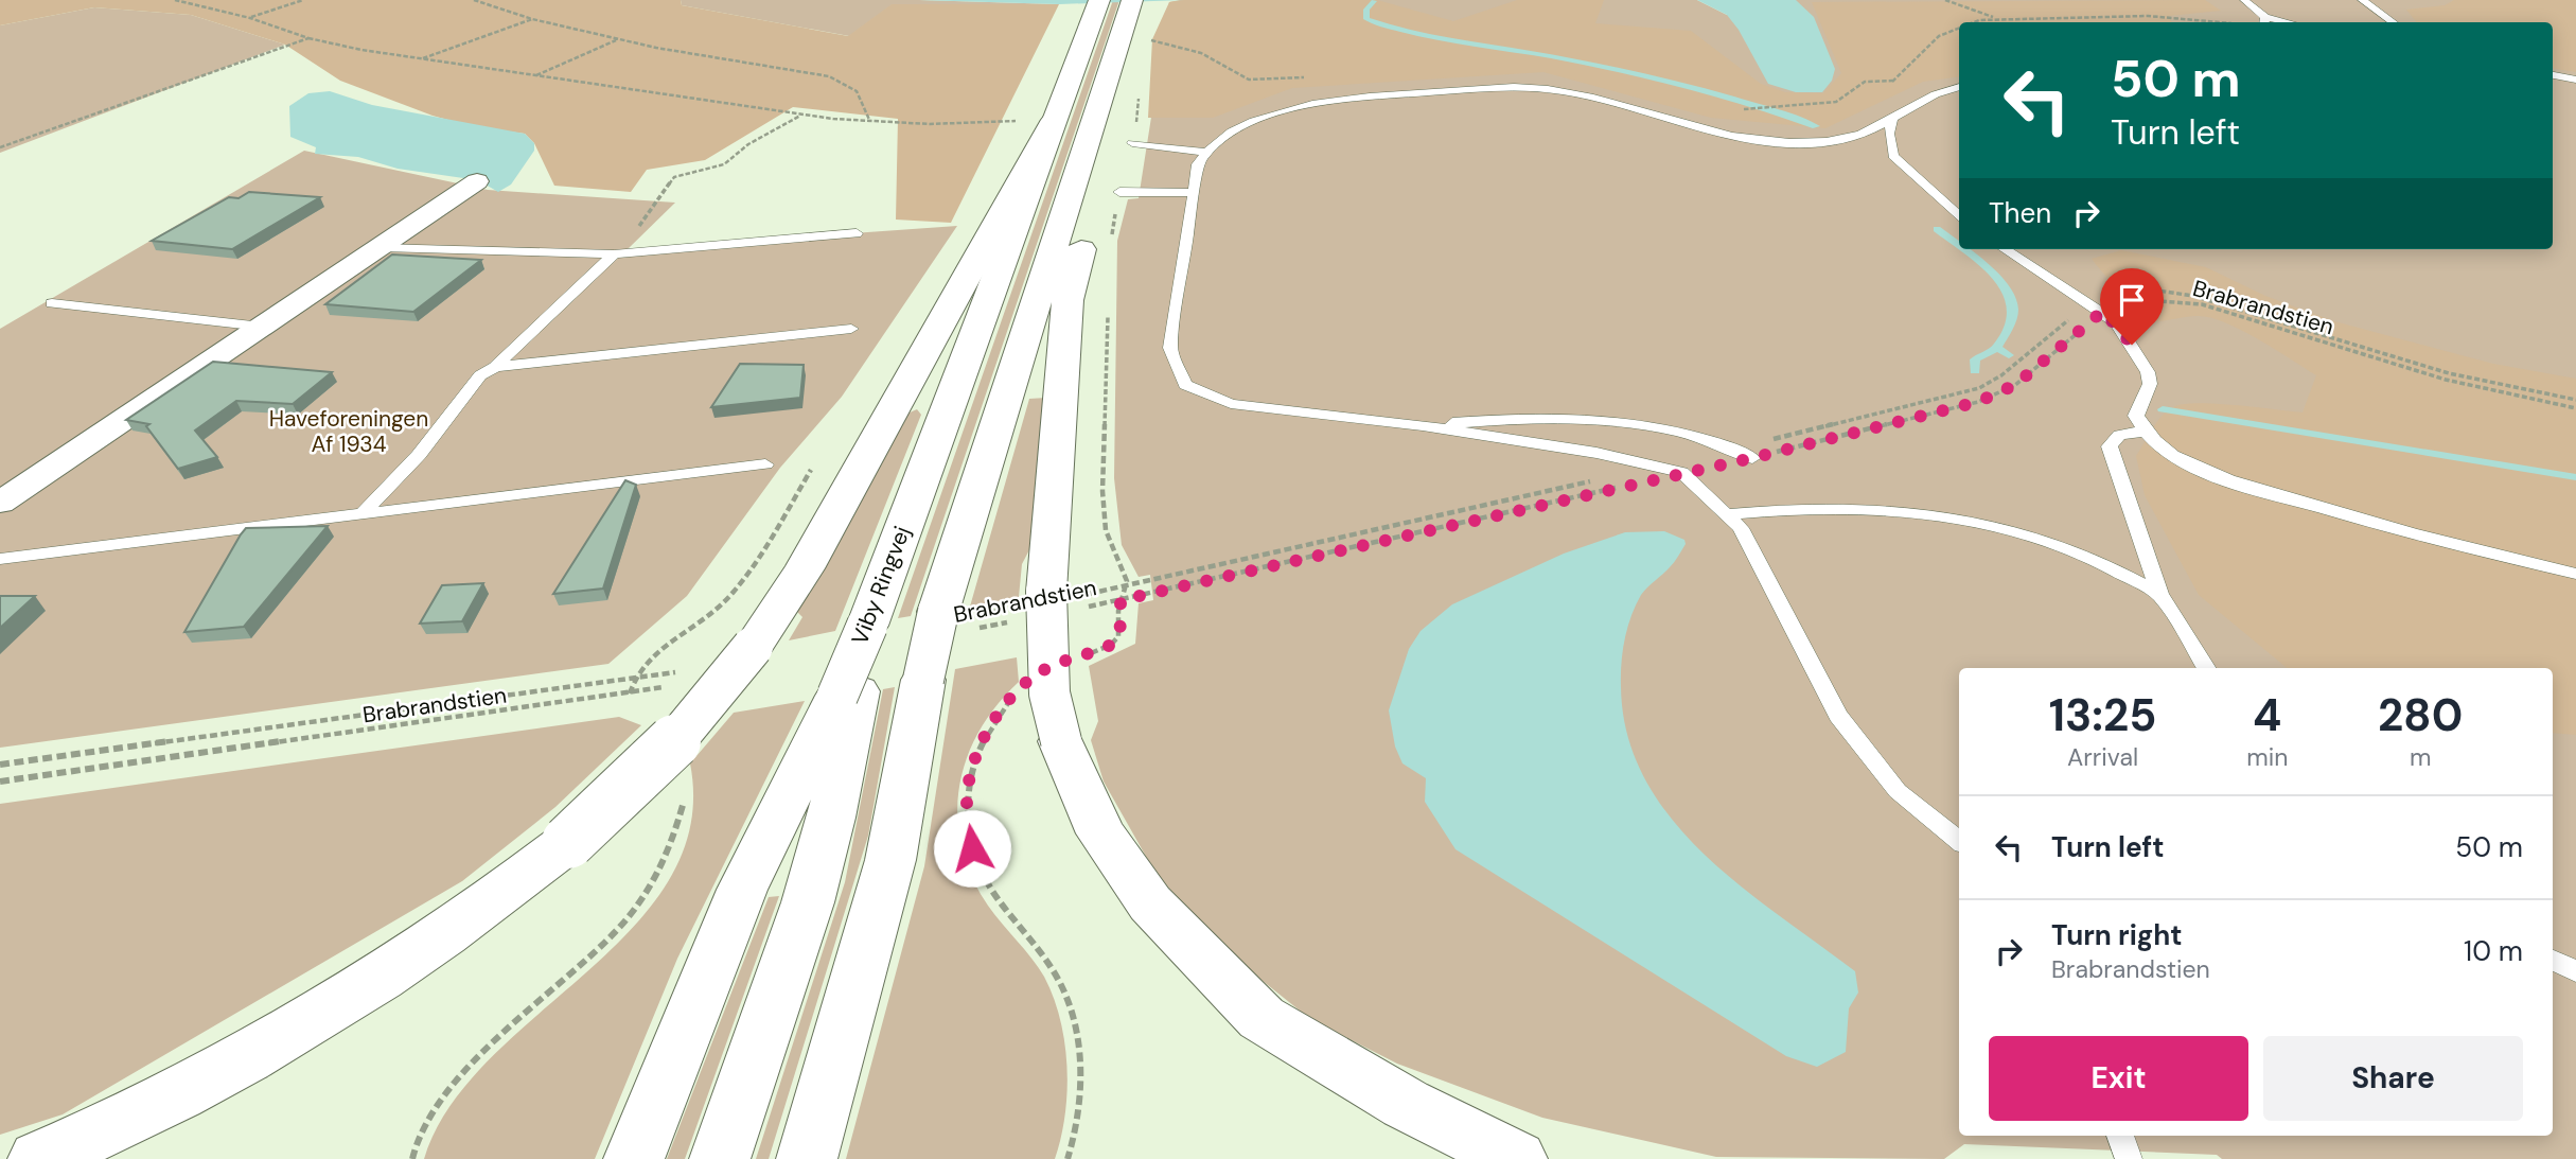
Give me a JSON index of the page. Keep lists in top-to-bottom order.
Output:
{
  "streets": {
    "main road": ["Viby Ringvej"],
    "path": ["Brabrandstien"]
  },
  "parks": ["Haveforeningen Af 1934"],
  "page": {
    "turn": ["50 m", "Turn left"],
    "then": "Then",
    "eta": [
      "13:25",
      "Arrival",
      "4",
      "min",
      "280",
      "m"
    ],
    "list": [
      {
        "name": "Turn left",
        "value": "50 m"
      },
      {
        "name": "Turn right",
        "note": "Brabrandstien",
        "value": "10 m"
      }
    ],
    "buttons": ["Exit", "Share"]
  }
}
